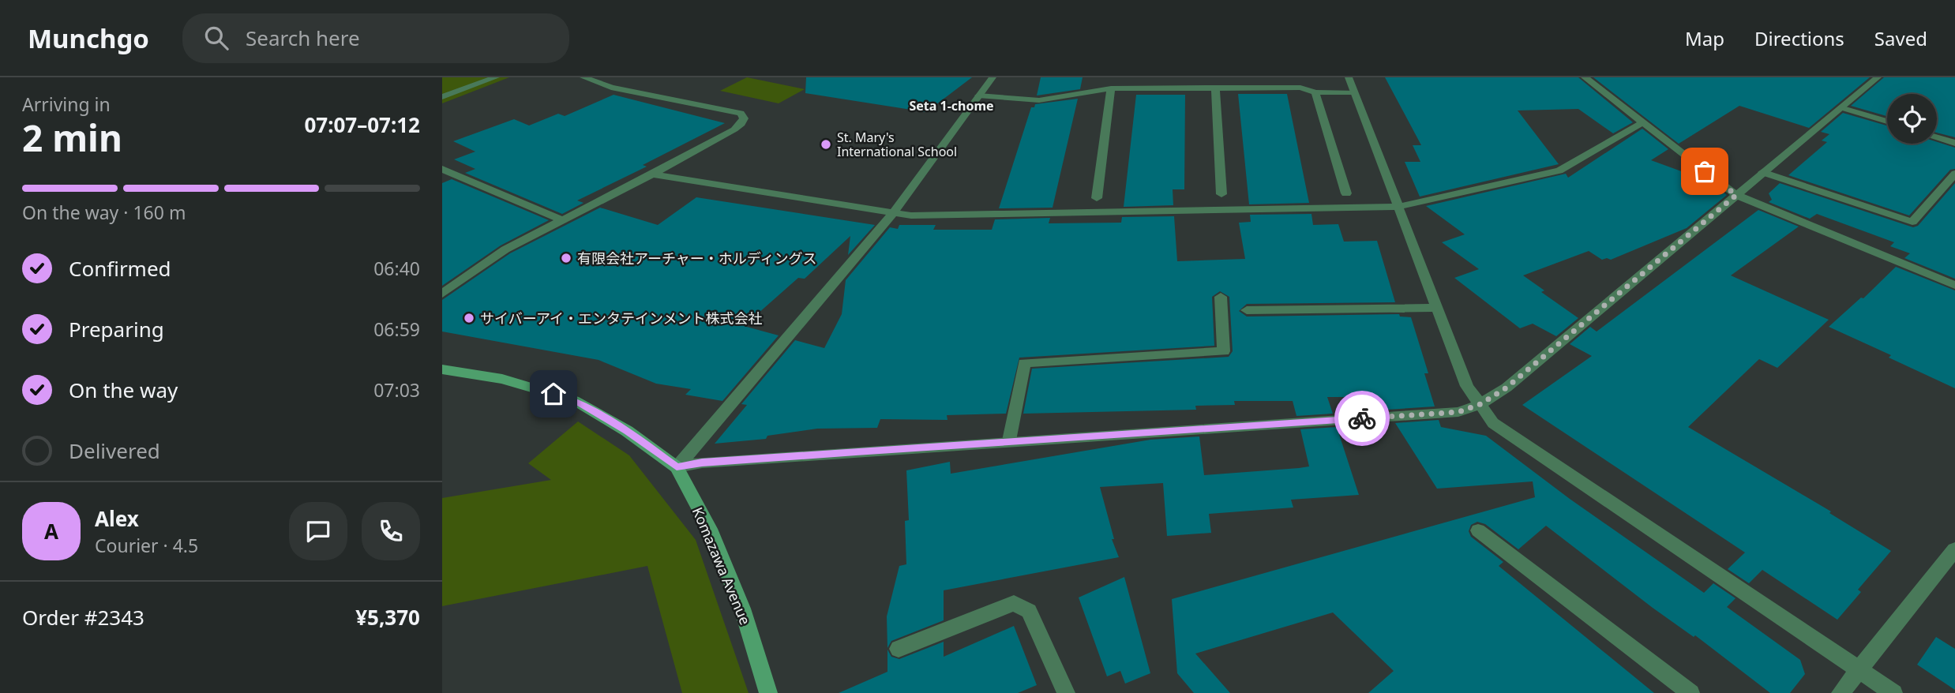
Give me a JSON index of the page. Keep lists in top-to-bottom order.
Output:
{
  "streets": {
    "street": ["Komazawa Avenue"]
  },
  "districts": ["Seta 1-chome"],
  "places": ["St. Mary's International School", "有限会社アーチャー・ホルディングス", "サイバーアイ・エンタテインメント株式会社"],
  "page": {
    "header": "Munchgo",
    "search": "Search here",
    "nav": ["Map", "Directions", "Saved"],
    "heading": ["2 min", "Arriving in", "07:07–07:12"],
    "panel": [
      "Alex",
      "Courier · 4.5",
      "Order #2343",
      "¥5,370"
    ],
    "bar": "On the way · 160 m",
    "list": [
      ["Confirmed", "06:40"],
      ["Preparing", "06:59"],
      ["On the way", "07:03"],
      "Delivered"
    ],
    "round": "A"
  }
}
